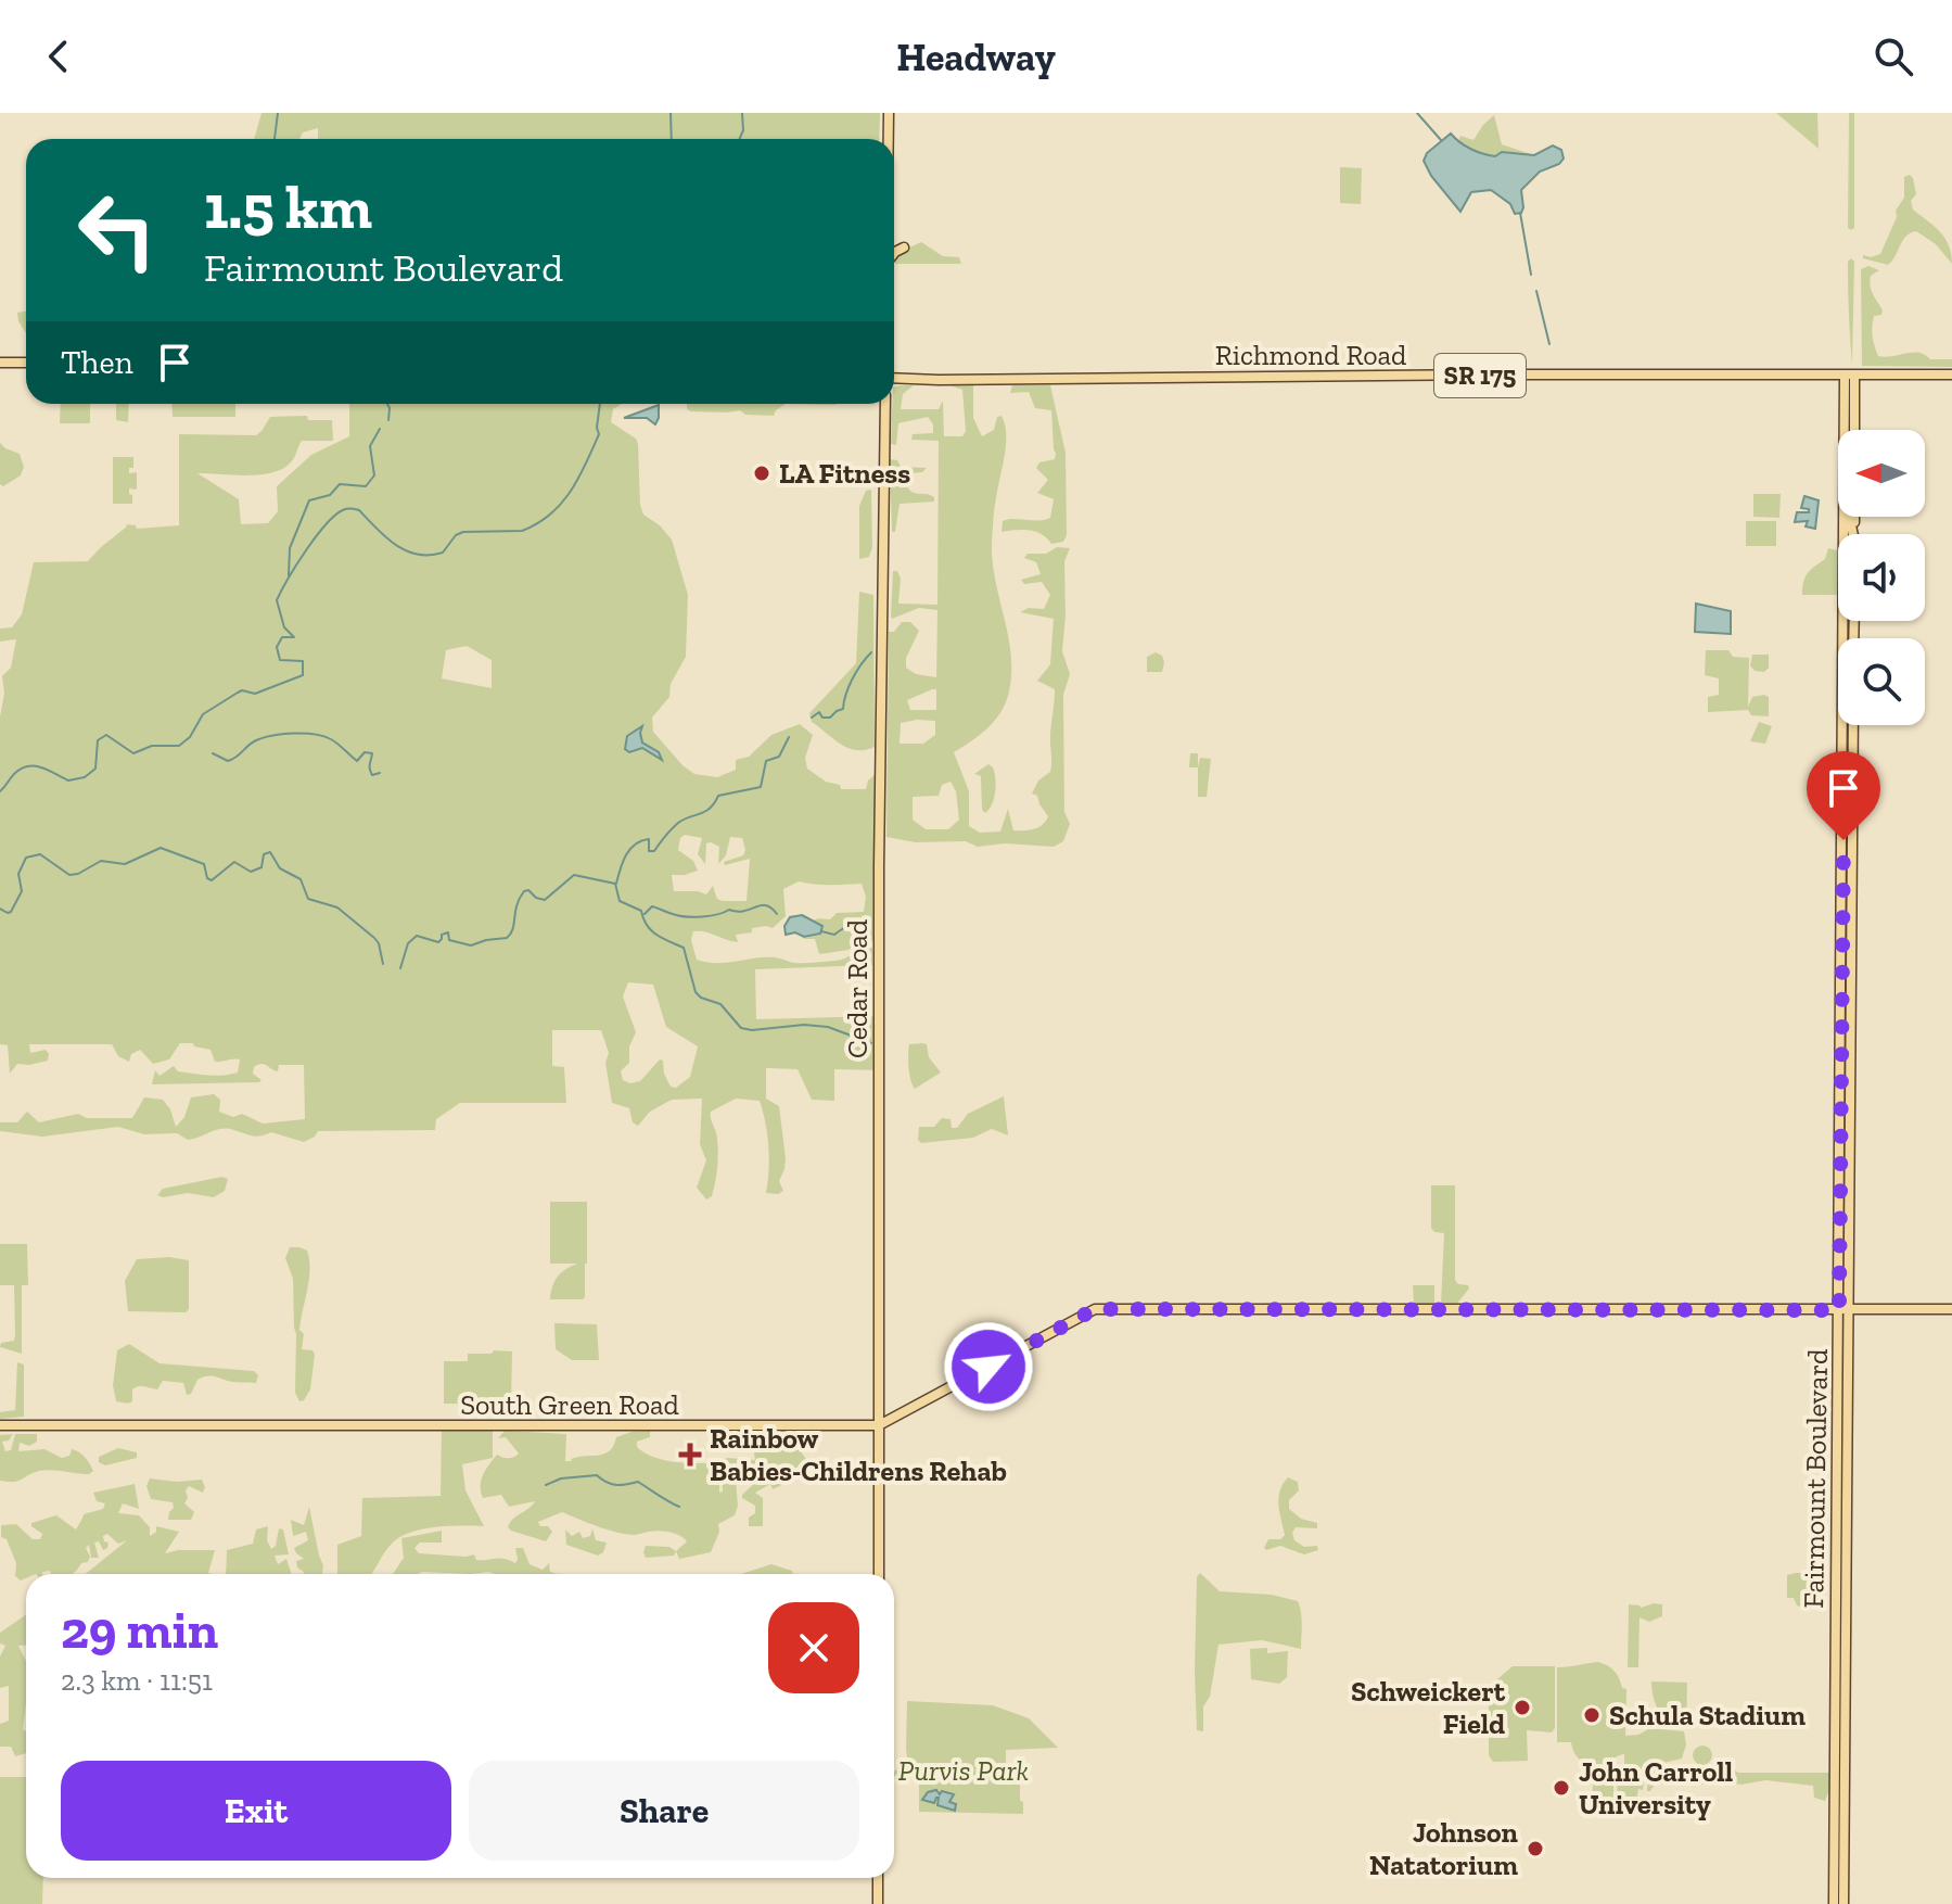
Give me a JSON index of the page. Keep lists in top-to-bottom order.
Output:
{
  "streets": {
    "main road": [
      "Richmond Road",
      "SR 175",
      "Cedar Road",
      "South Green Road",
      "Fairmount Boulevard"
    ]
  },
  "crossings": [
    ["Cedar Road", "South Green Road"],
    ["South Green Road", "Fairmount Boulevard"]
  ],
  "parks": ["Purvis Park"],
  "places": {
    "other": [
      "LA Fitness",
      "Schweickert Field",
      "Schula Stadium",
      "John Carroll University",
      "Johnson Natatorium"
    ],
    "health": ["Rainbow Babies-Childrens Rehab"]
  },
  "north": "left",
  "page": {
    "header": "Headway",
    "turn": ["1.5 km", "Fairmount Boulevard"],
    "then": "Then",
    "heading": ["29 min", "2.3 km · 11:51"],
    "buttons": ["Exit", "Share"]
  }
}
